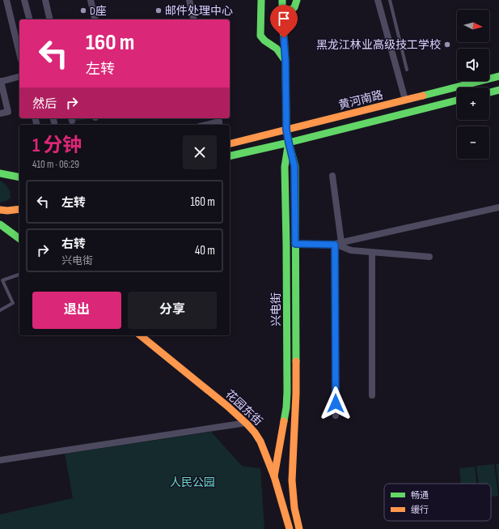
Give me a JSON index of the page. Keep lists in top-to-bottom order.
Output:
{
  "streets": {
    "main road": ["黄河南路", "兴电街", "花园东街"]
  },
  "crossings": [
    ["黄河南路", "兴电街"],
    ["兴电街", "花园东街"]
  ],
  "parks": ["人民公园"],
  "places": ["D座", "邮件处理中心", "黑龙江林业高级技工学校"],
  "legend": ["畅通", "缓行"],
  "north": "right",
  "page": {
    "map_buttons": ["+", "−"],
    "turn": ["160 m", "左转"],
    "then": "然后",
    "heading": ["1 分钟", "410 m · 06:29"],
    "list": [
      {
        "name": "左转",
        "value": "160 m"
      },
      {
        "name": "右转",
        "note": "兴电街",
        "value": "40 m"
      }
    ],
    "buttons": ["退出", "分享"]
  }
}
